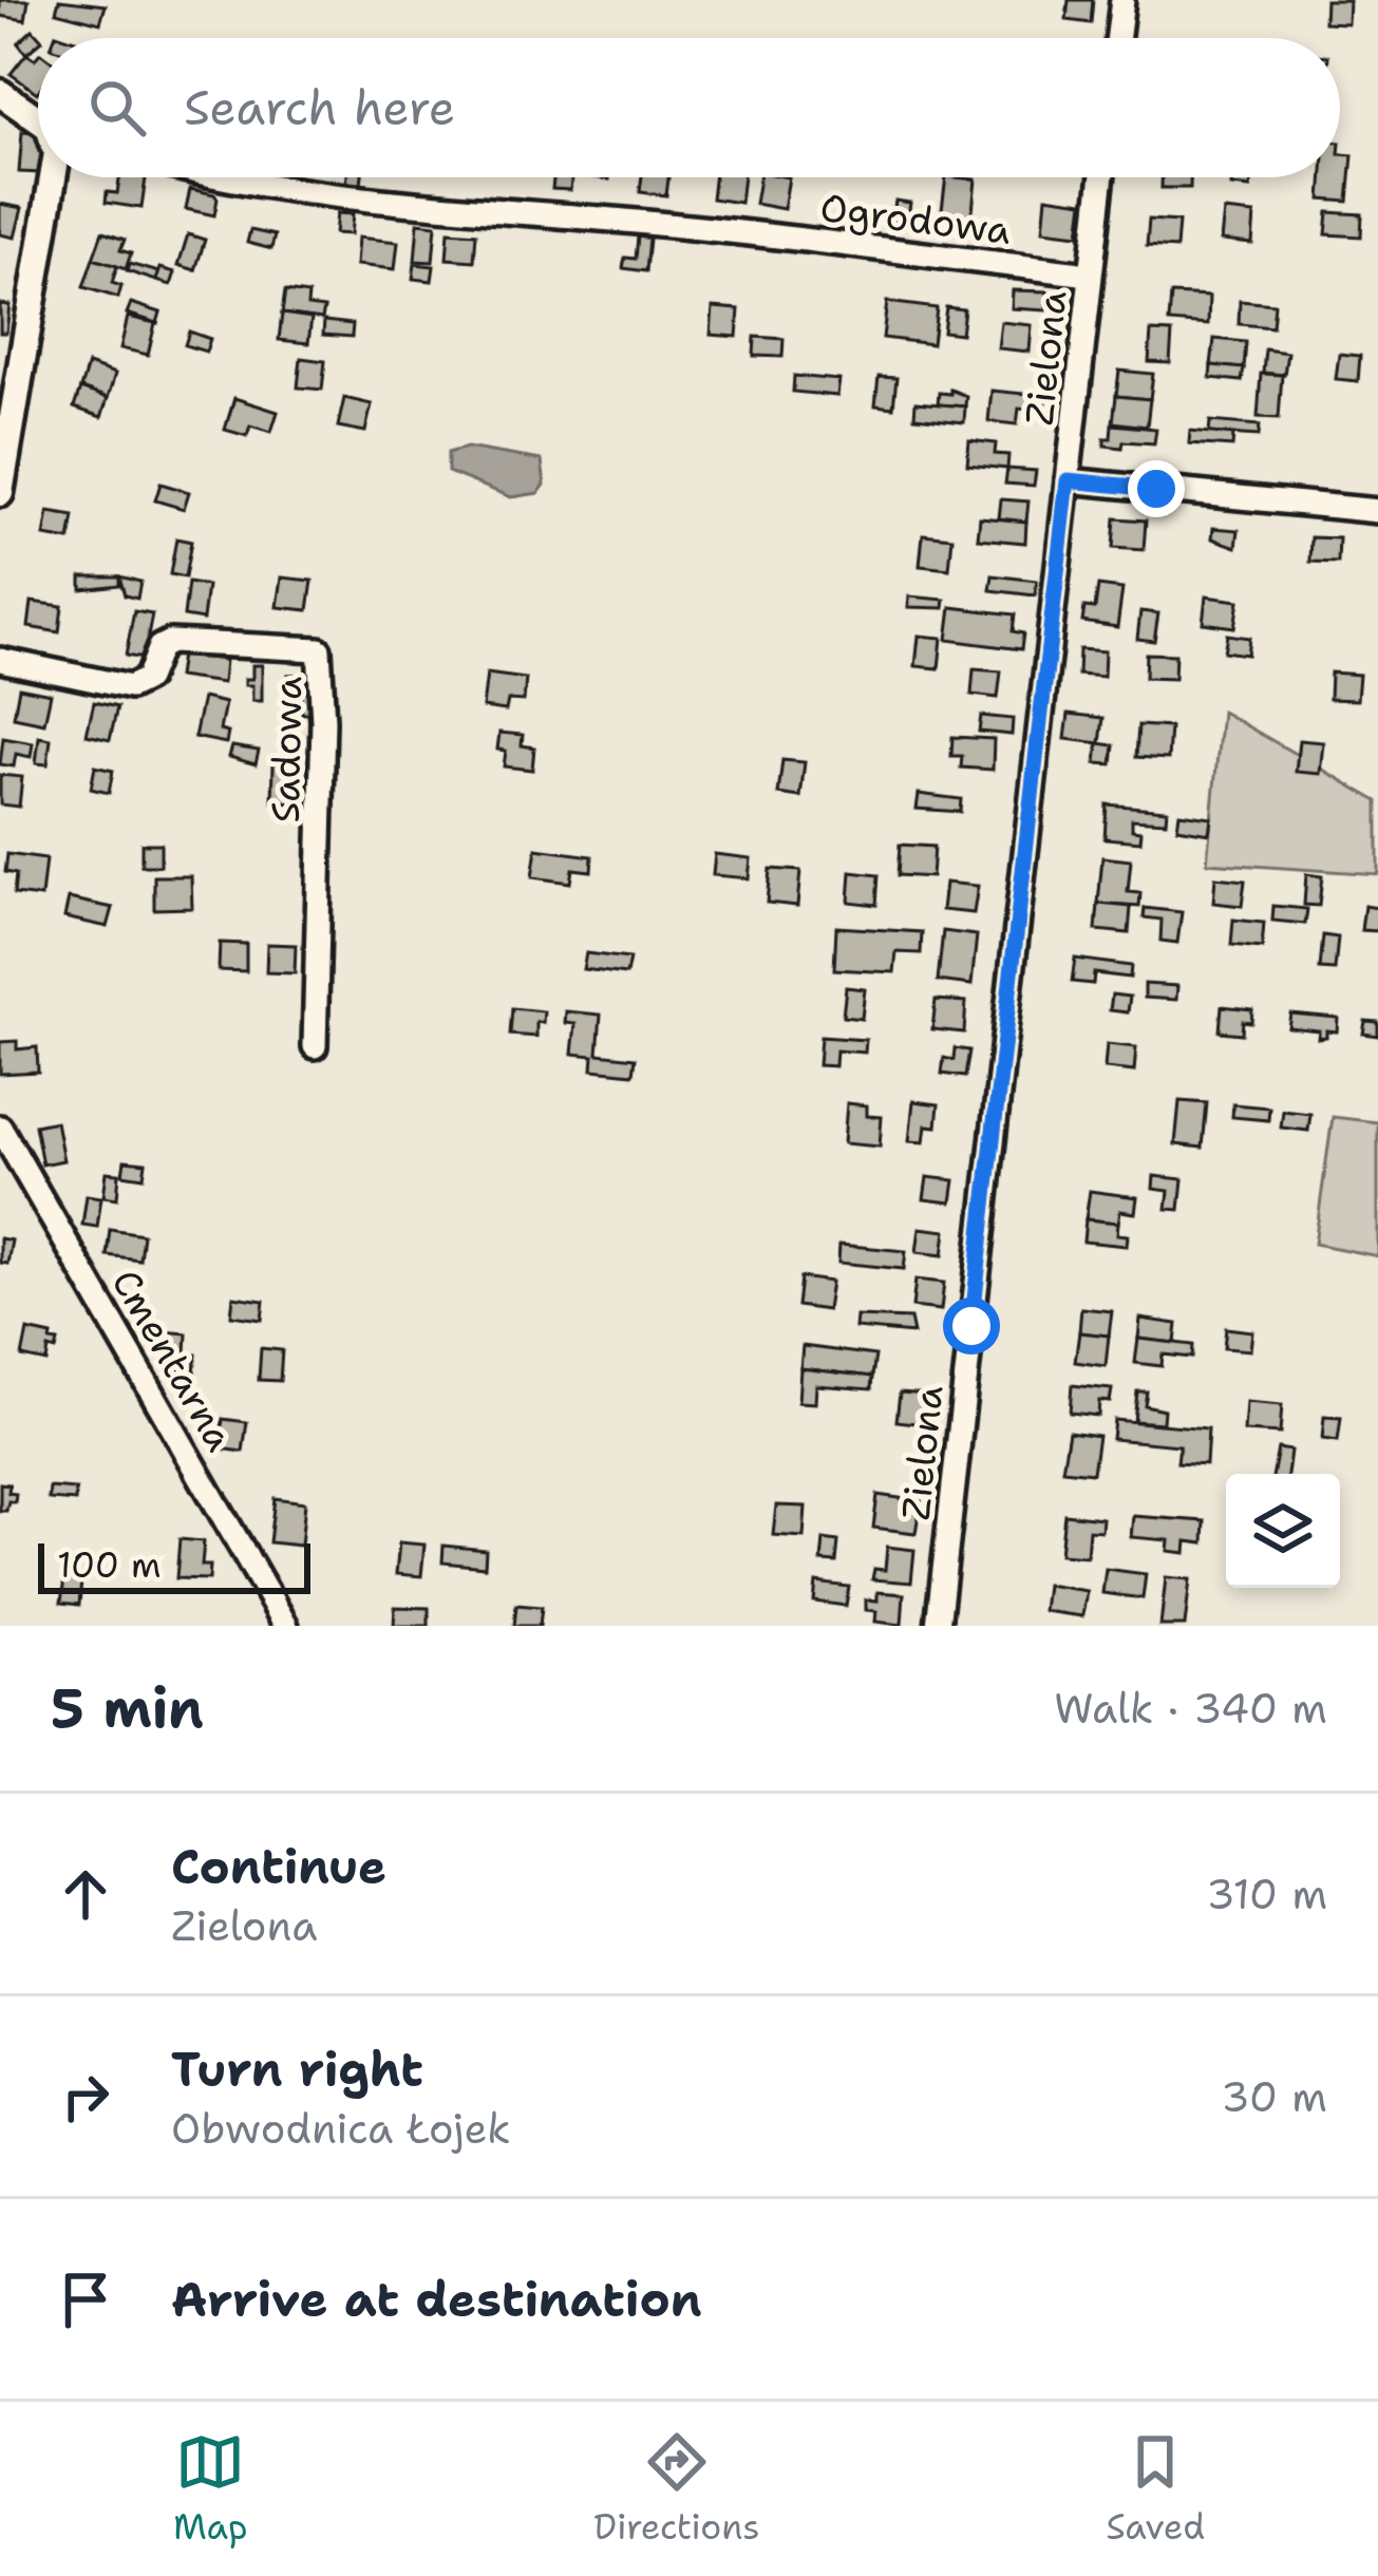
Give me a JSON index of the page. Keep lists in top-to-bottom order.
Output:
{
  "streets": {
    "street": [
      "Ogrodowa",
      "Zielona",
      "Sadowa",
      "Cmentarna"
    ]
  },
  "crossings": [
    ["Ogrodowa", "Zielona"]
  ],
  "scale_bar": "100 m",
  "page": {
    "search": "Search here",
    "scale": "100 m",
    "heading": ["5 min", "Walk · 340 m"],
    "list": [
      ["Continue", "Zielona", "310 m"],
      ["Turn right", "Obwodnica Łojek", "30 m"],
      "Arrive at destination"
    ],
    "nav": ["Map", "Directions", "Saved"]
  }
}
